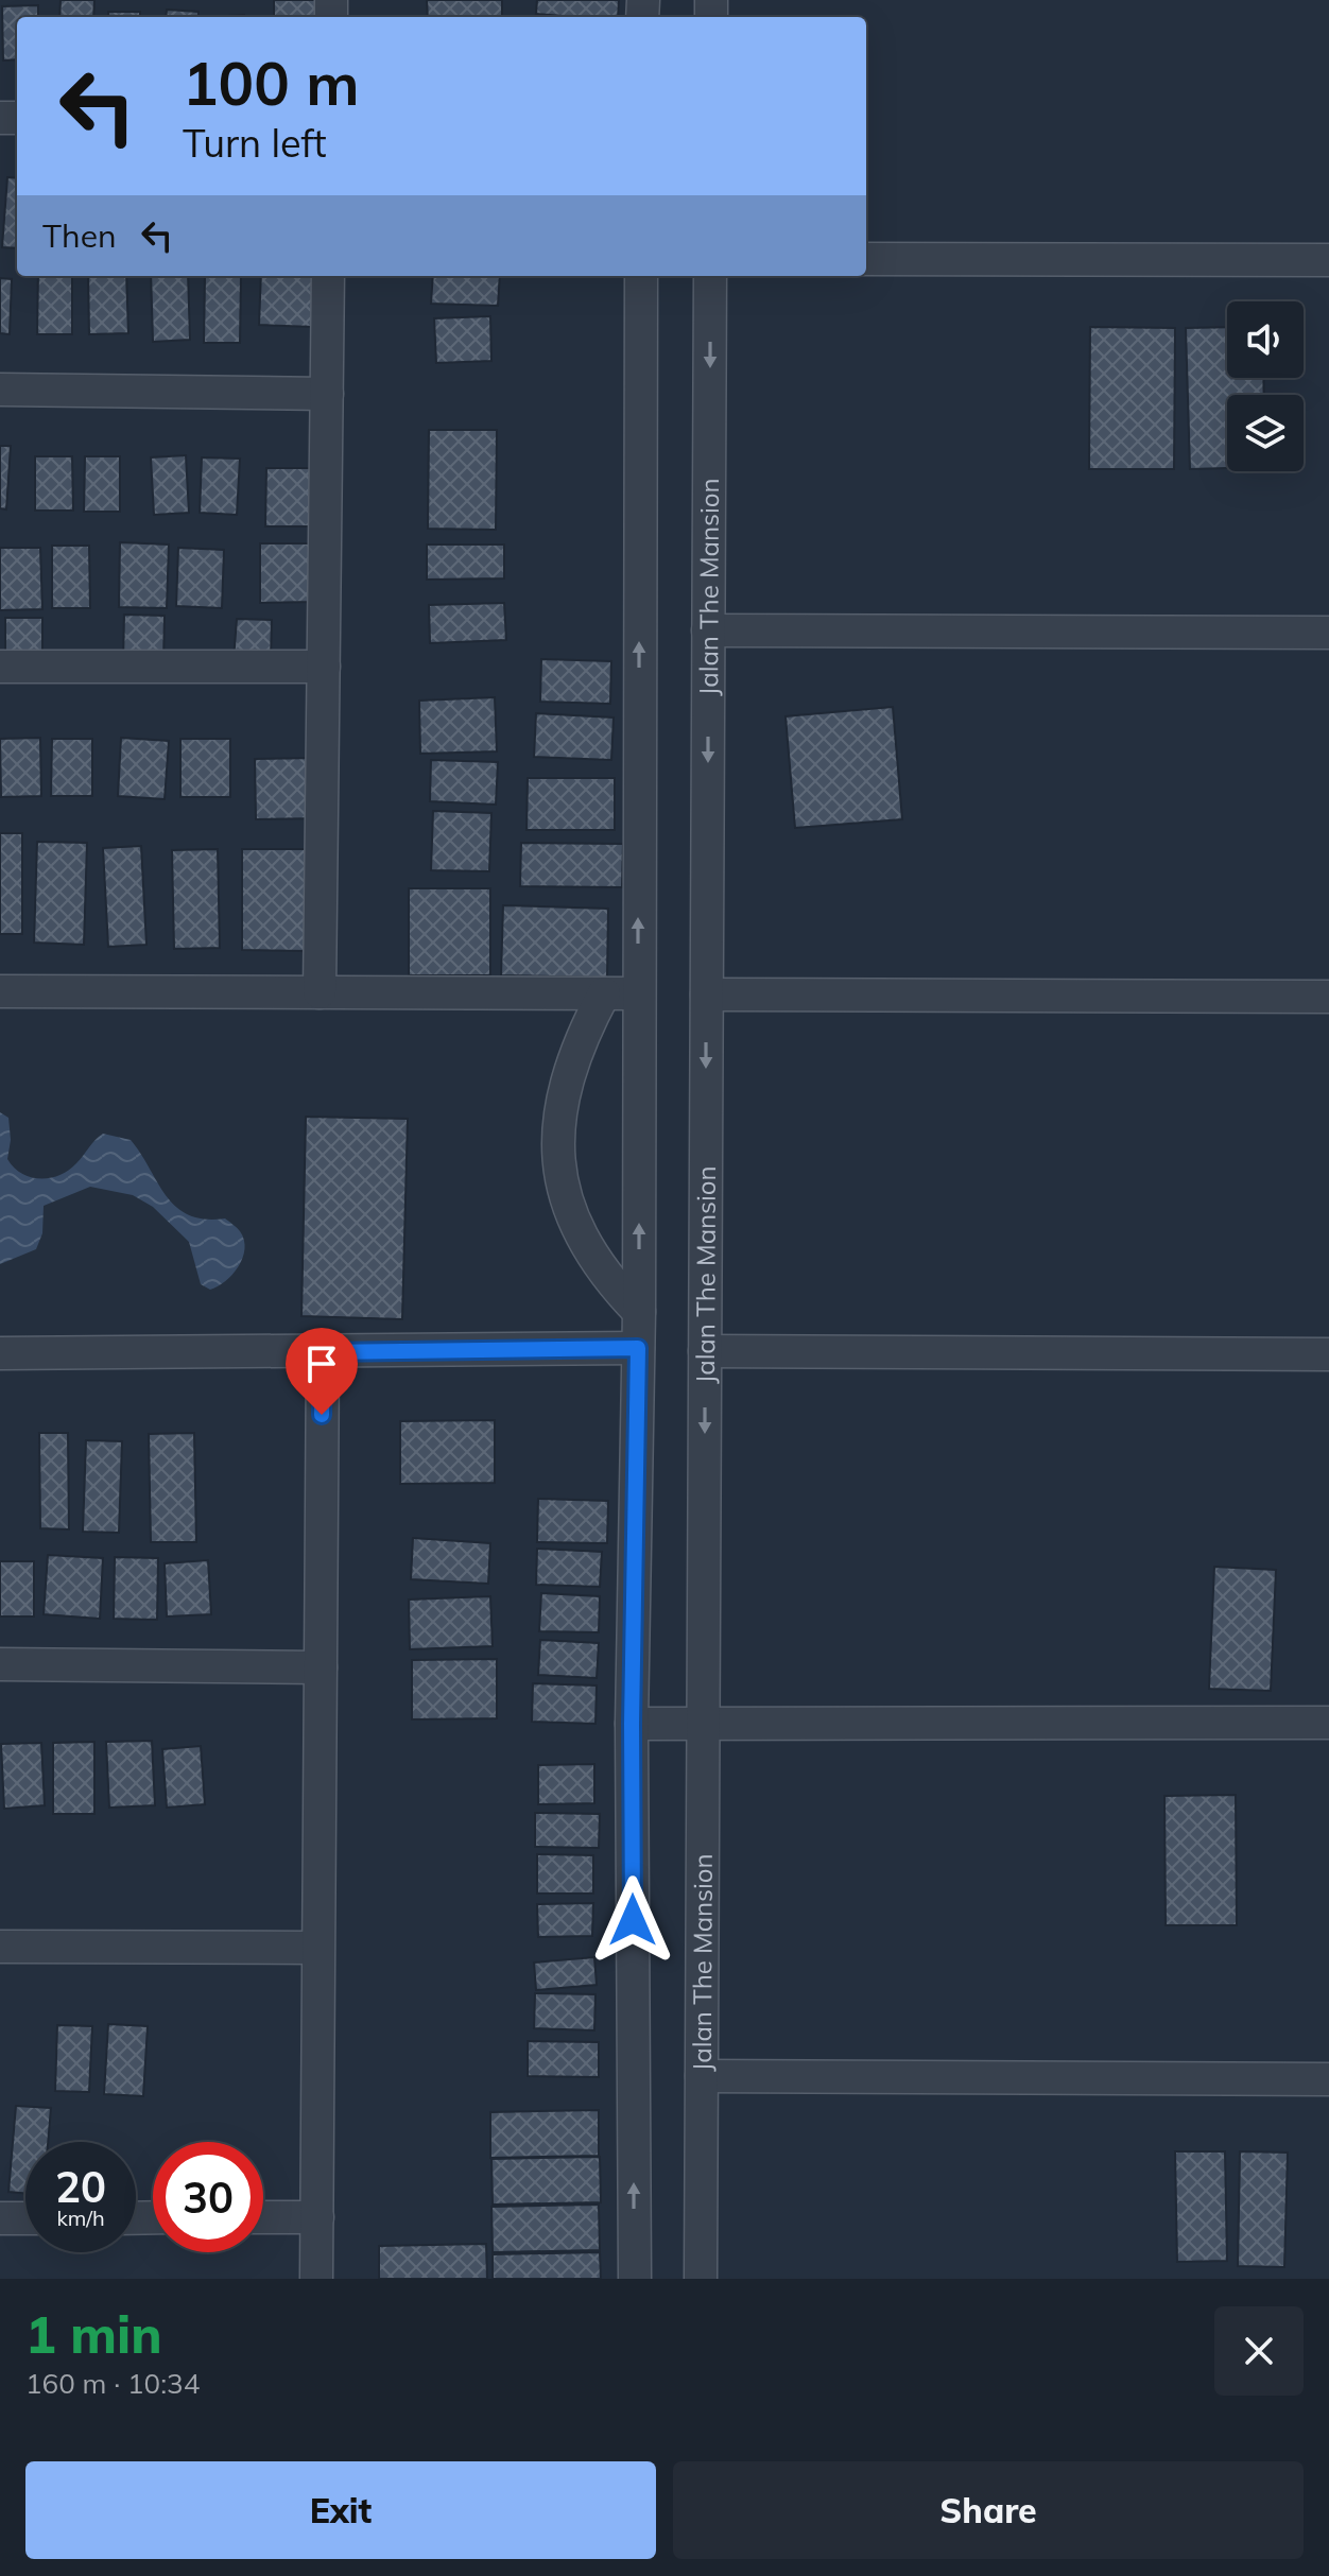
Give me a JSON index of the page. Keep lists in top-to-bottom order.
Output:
{
  "streets": {
    "street": ["Jalan The Mansion"]
  },
  "page": {
    "turn": ["100 m", "Turn left"],
    "then": "Then",
    "speed": "20 km/h",
    "limit": "30",
    "heading": ["1 min", "160 m · 10:34"],
    "buttons": ["Exit", "Share"]
  }
}
